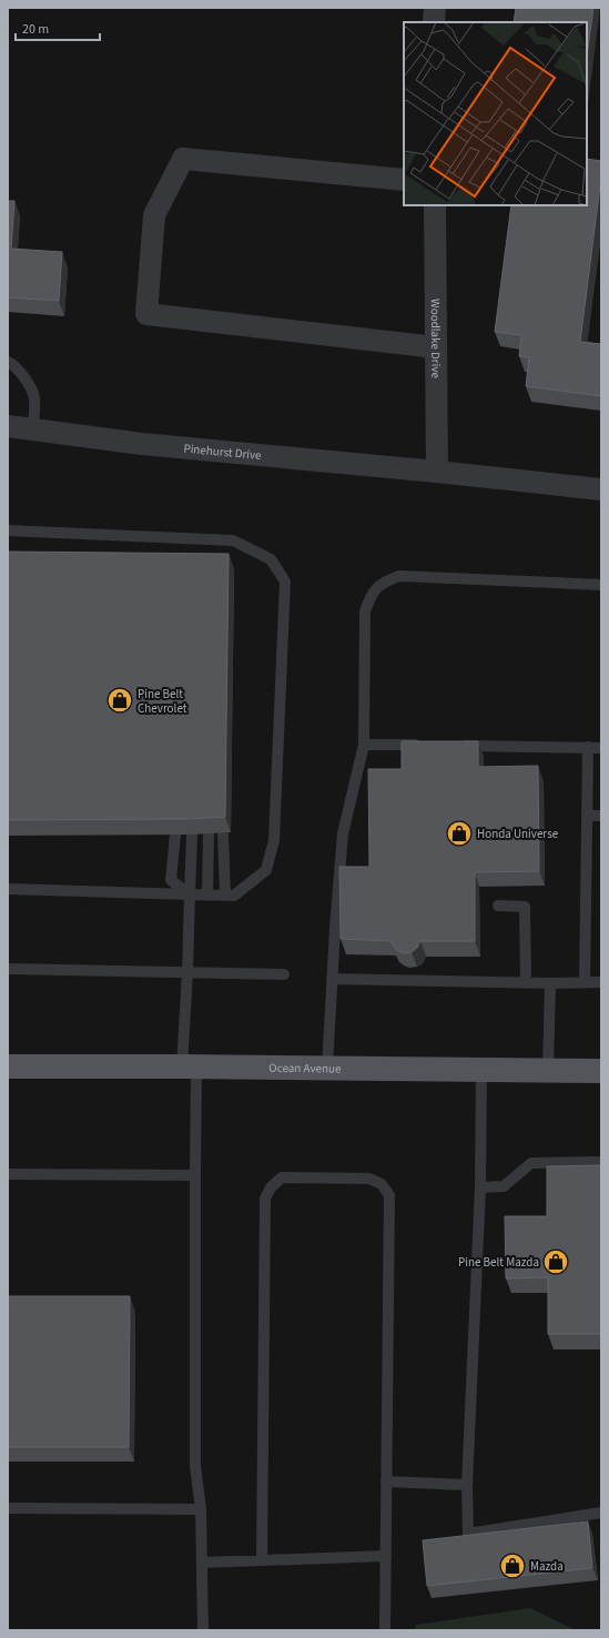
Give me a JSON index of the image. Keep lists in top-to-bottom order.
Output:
{
  "streets": {
    "main road": ["Ocean Avenue"],
    "street": ["Woodlake Drive", "Pinehurst Drive"]
  },
  "crossings": [
    ["Woodlake Drive", "Pinehurst Drive"]
  ],
  "places": {
    "shop": [
      "Pine Belt Chevrolet",
      "Honda Universe",
      "Pine Belt Mazda",
      "Mazda"
    ]
  },
  "scale_bar": "20 m"
}
